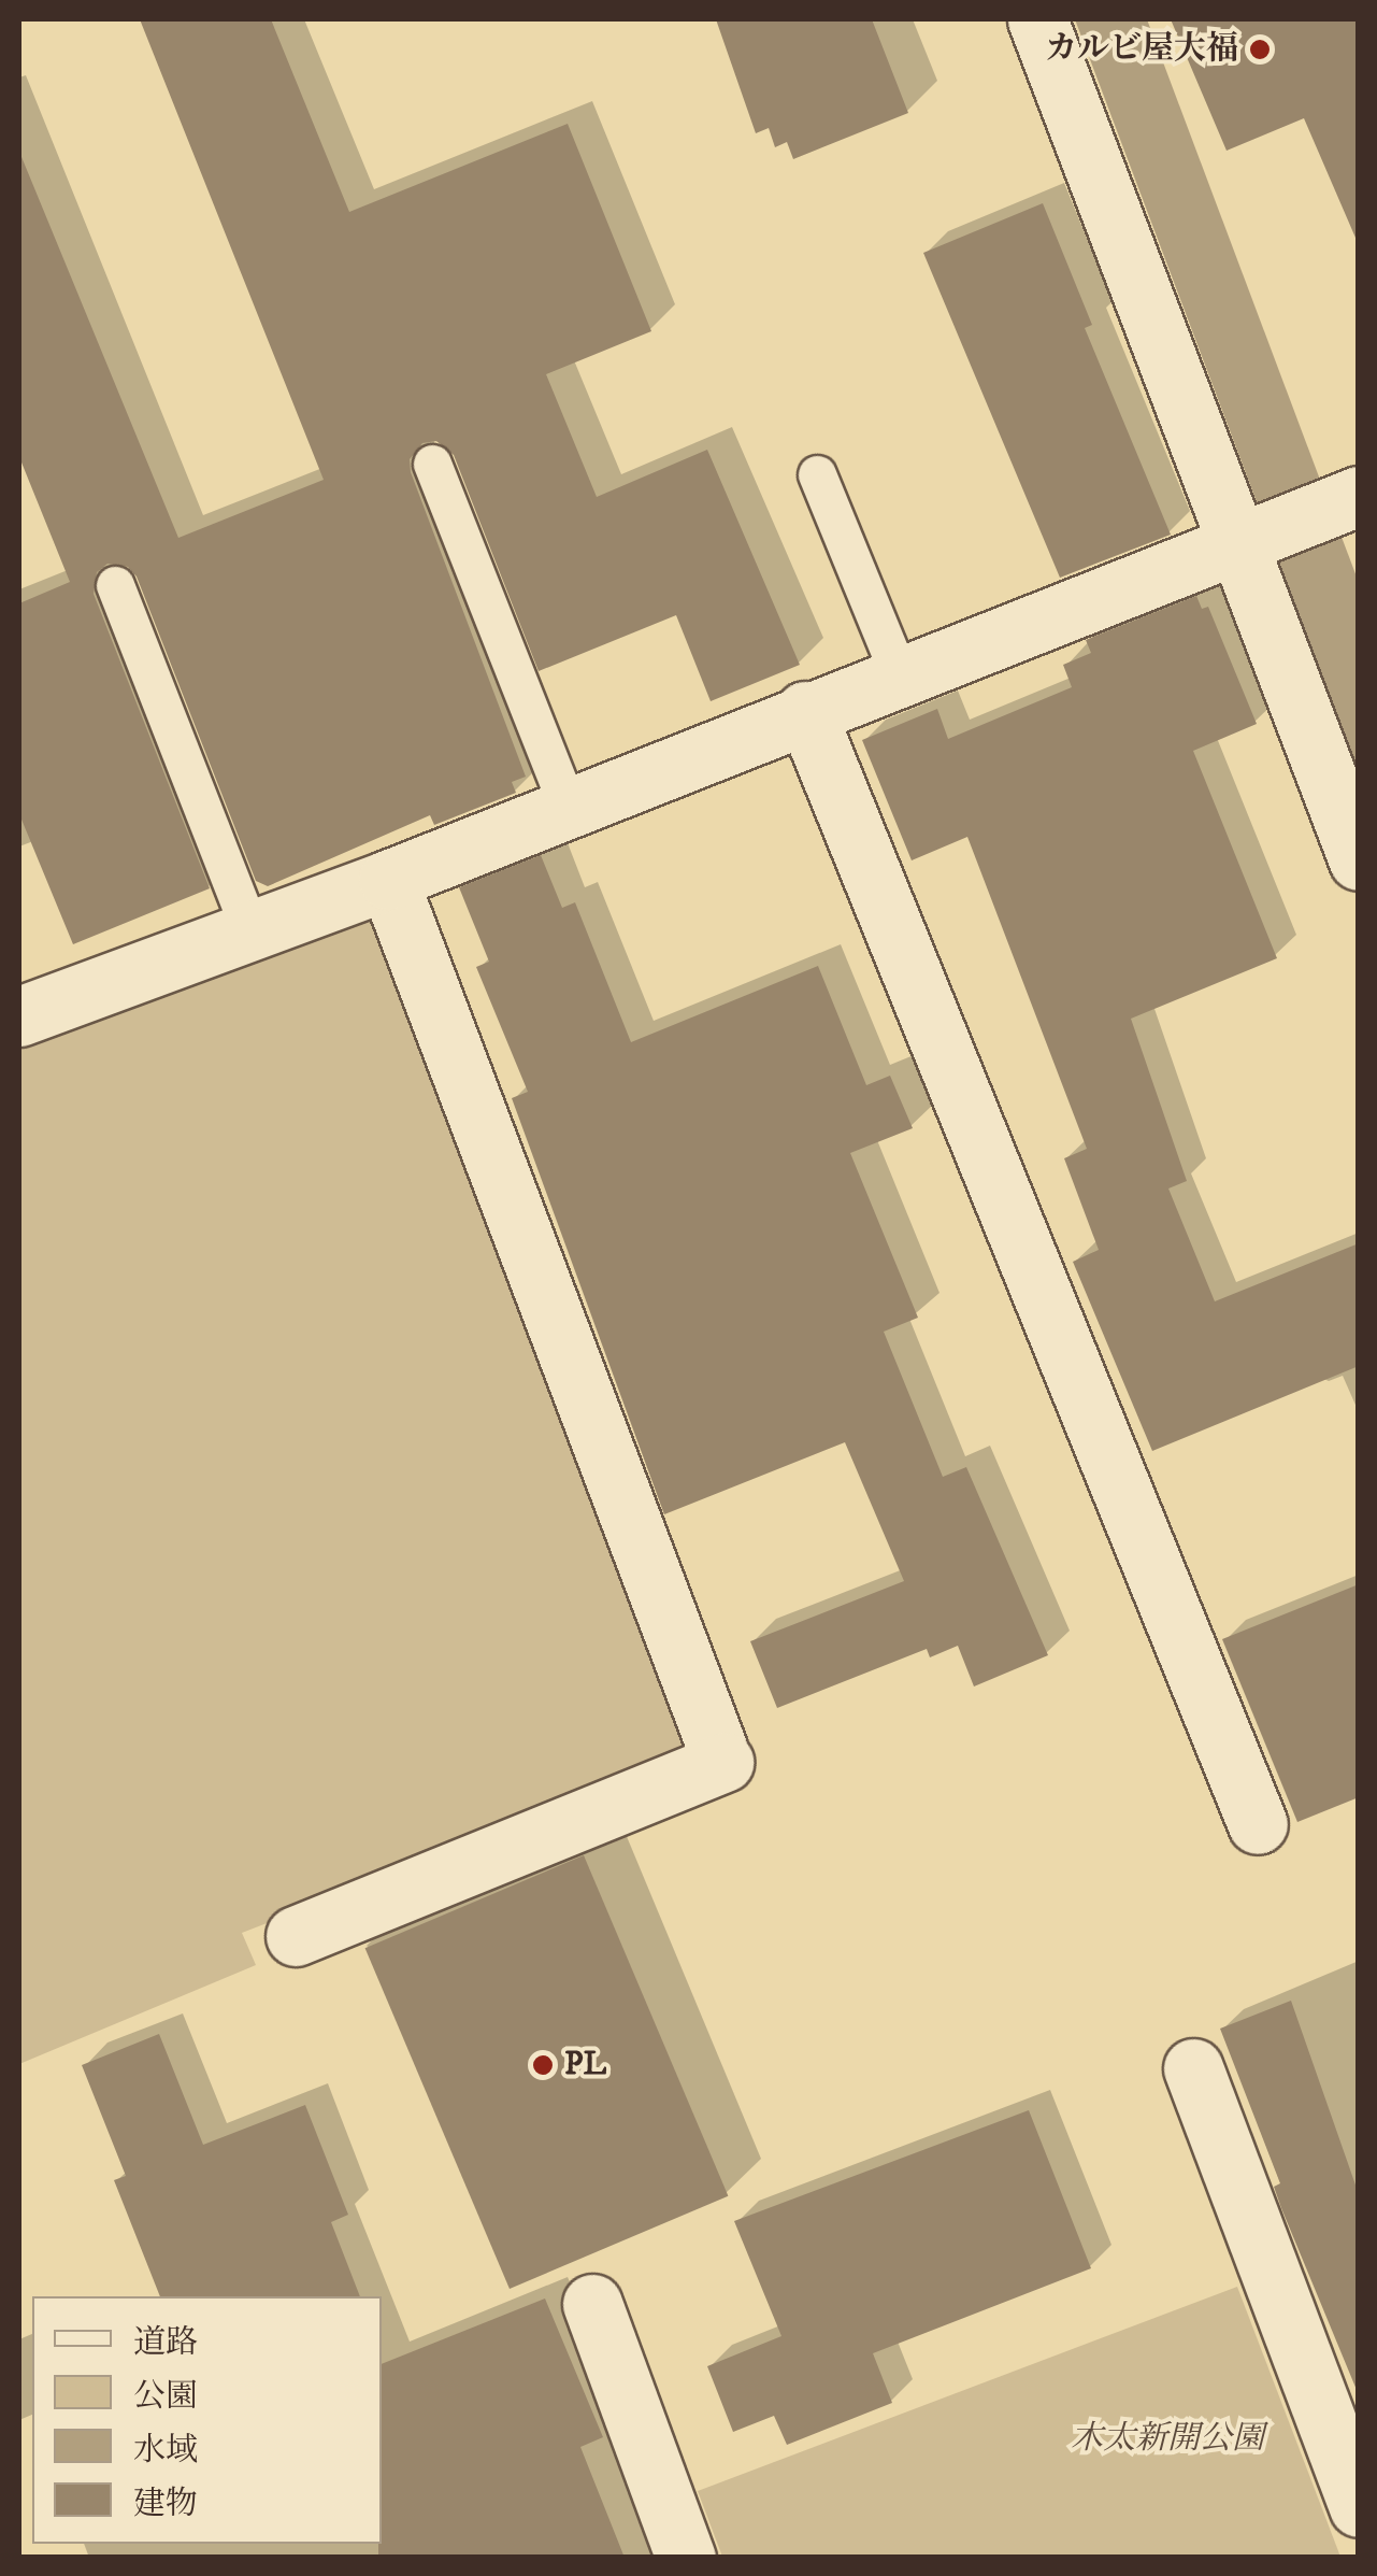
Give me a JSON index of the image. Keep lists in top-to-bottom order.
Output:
{
  "parks": ["木太新開公園"],
  "places": ["カルビ屋大福", "PL"],
  "legend": [
    "道路",
    "公園",
    "水域",
    "建物"
  ]
}
